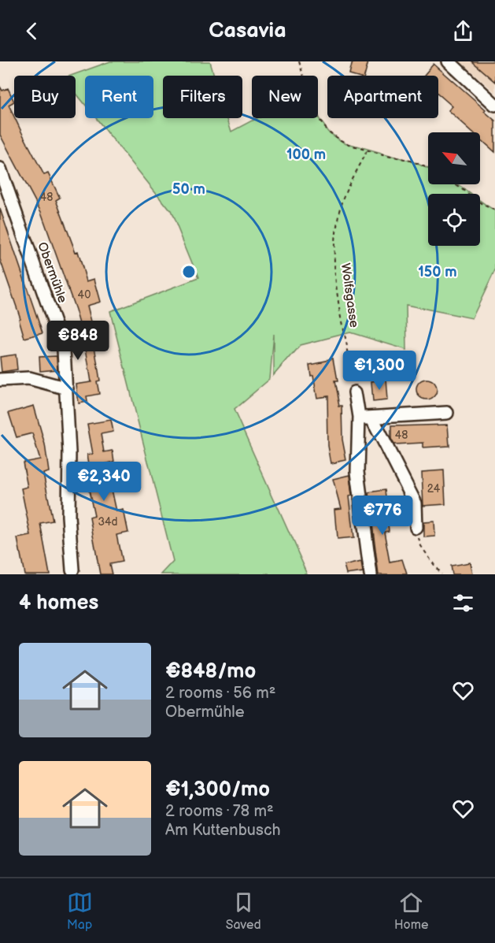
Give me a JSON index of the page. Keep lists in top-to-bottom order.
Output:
{
  "streets": {
    "street": ["Obermühle"],
    "path": ["Wolfsgasse"]
  },
  "house_numbers": [
    "48",
    "40",
    "48",
    "24",
    "34d"
  ],
  "north": "top left",
  "page": {
    "header": "Casavia",
    "chip": [
      "Buy",
      "Rent",
      "Filters",
      "New",
      "Apartment"
    ],
    "price": [
      "€848",
      "€1,300",
      "€2,340",
      "€776"
    ],
    "heading": "4 homes",
    "list": [
      {
        "name": "€848/mo",
        "note": "2 rooms · 56 m² · Obermühle"
      },
      {
        "name": "€1,300/mo",
        "note": "2 rooms · 78 m² · Am Kuttenbusch"
      }
    ],
    "tabs": ["Map", "Saved", "Home"]
  },
  "rings": ["100 m", "50 m", "150 m"]
}
